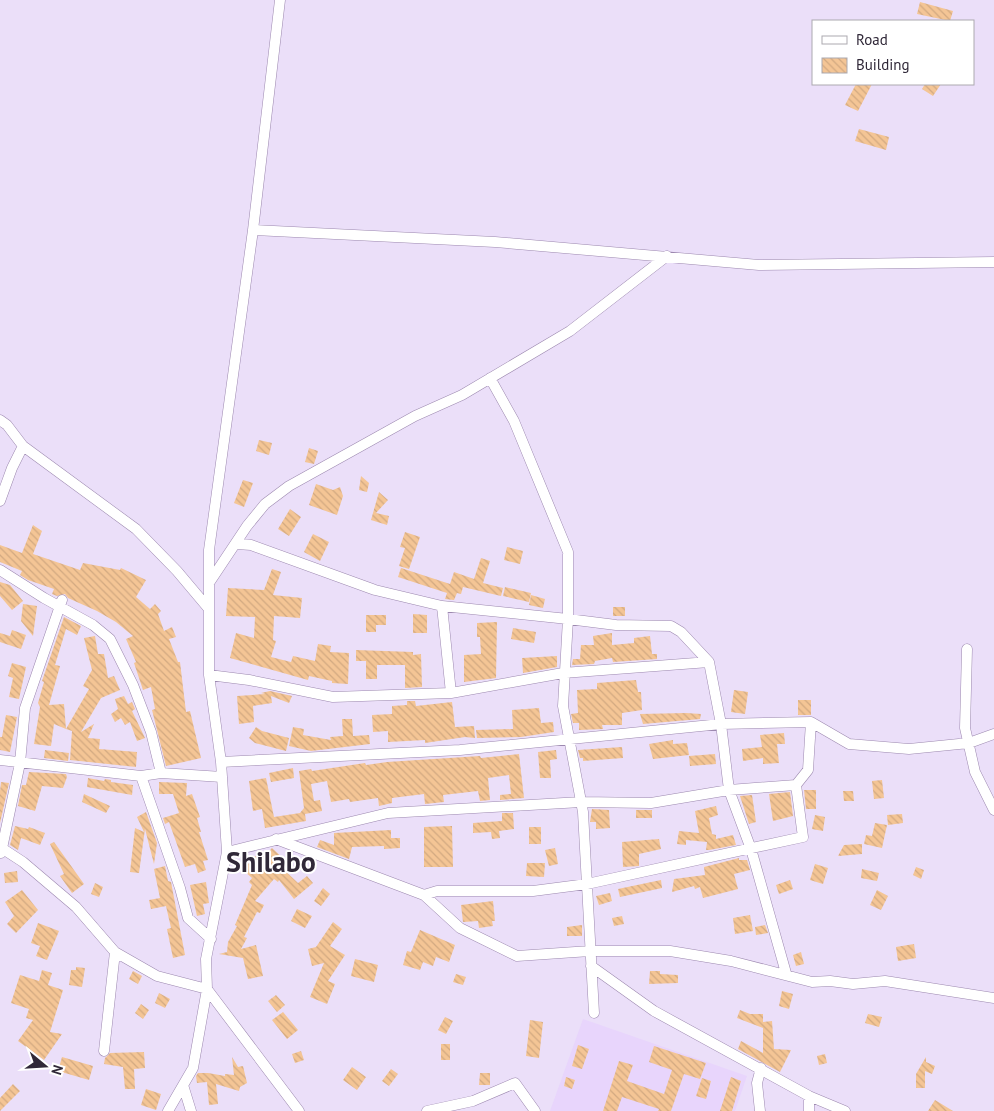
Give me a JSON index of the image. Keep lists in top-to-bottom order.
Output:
{
  "districts": ["Shilabo"],
  "legend": ["Road", "Building"],
  "north": "right"
}
